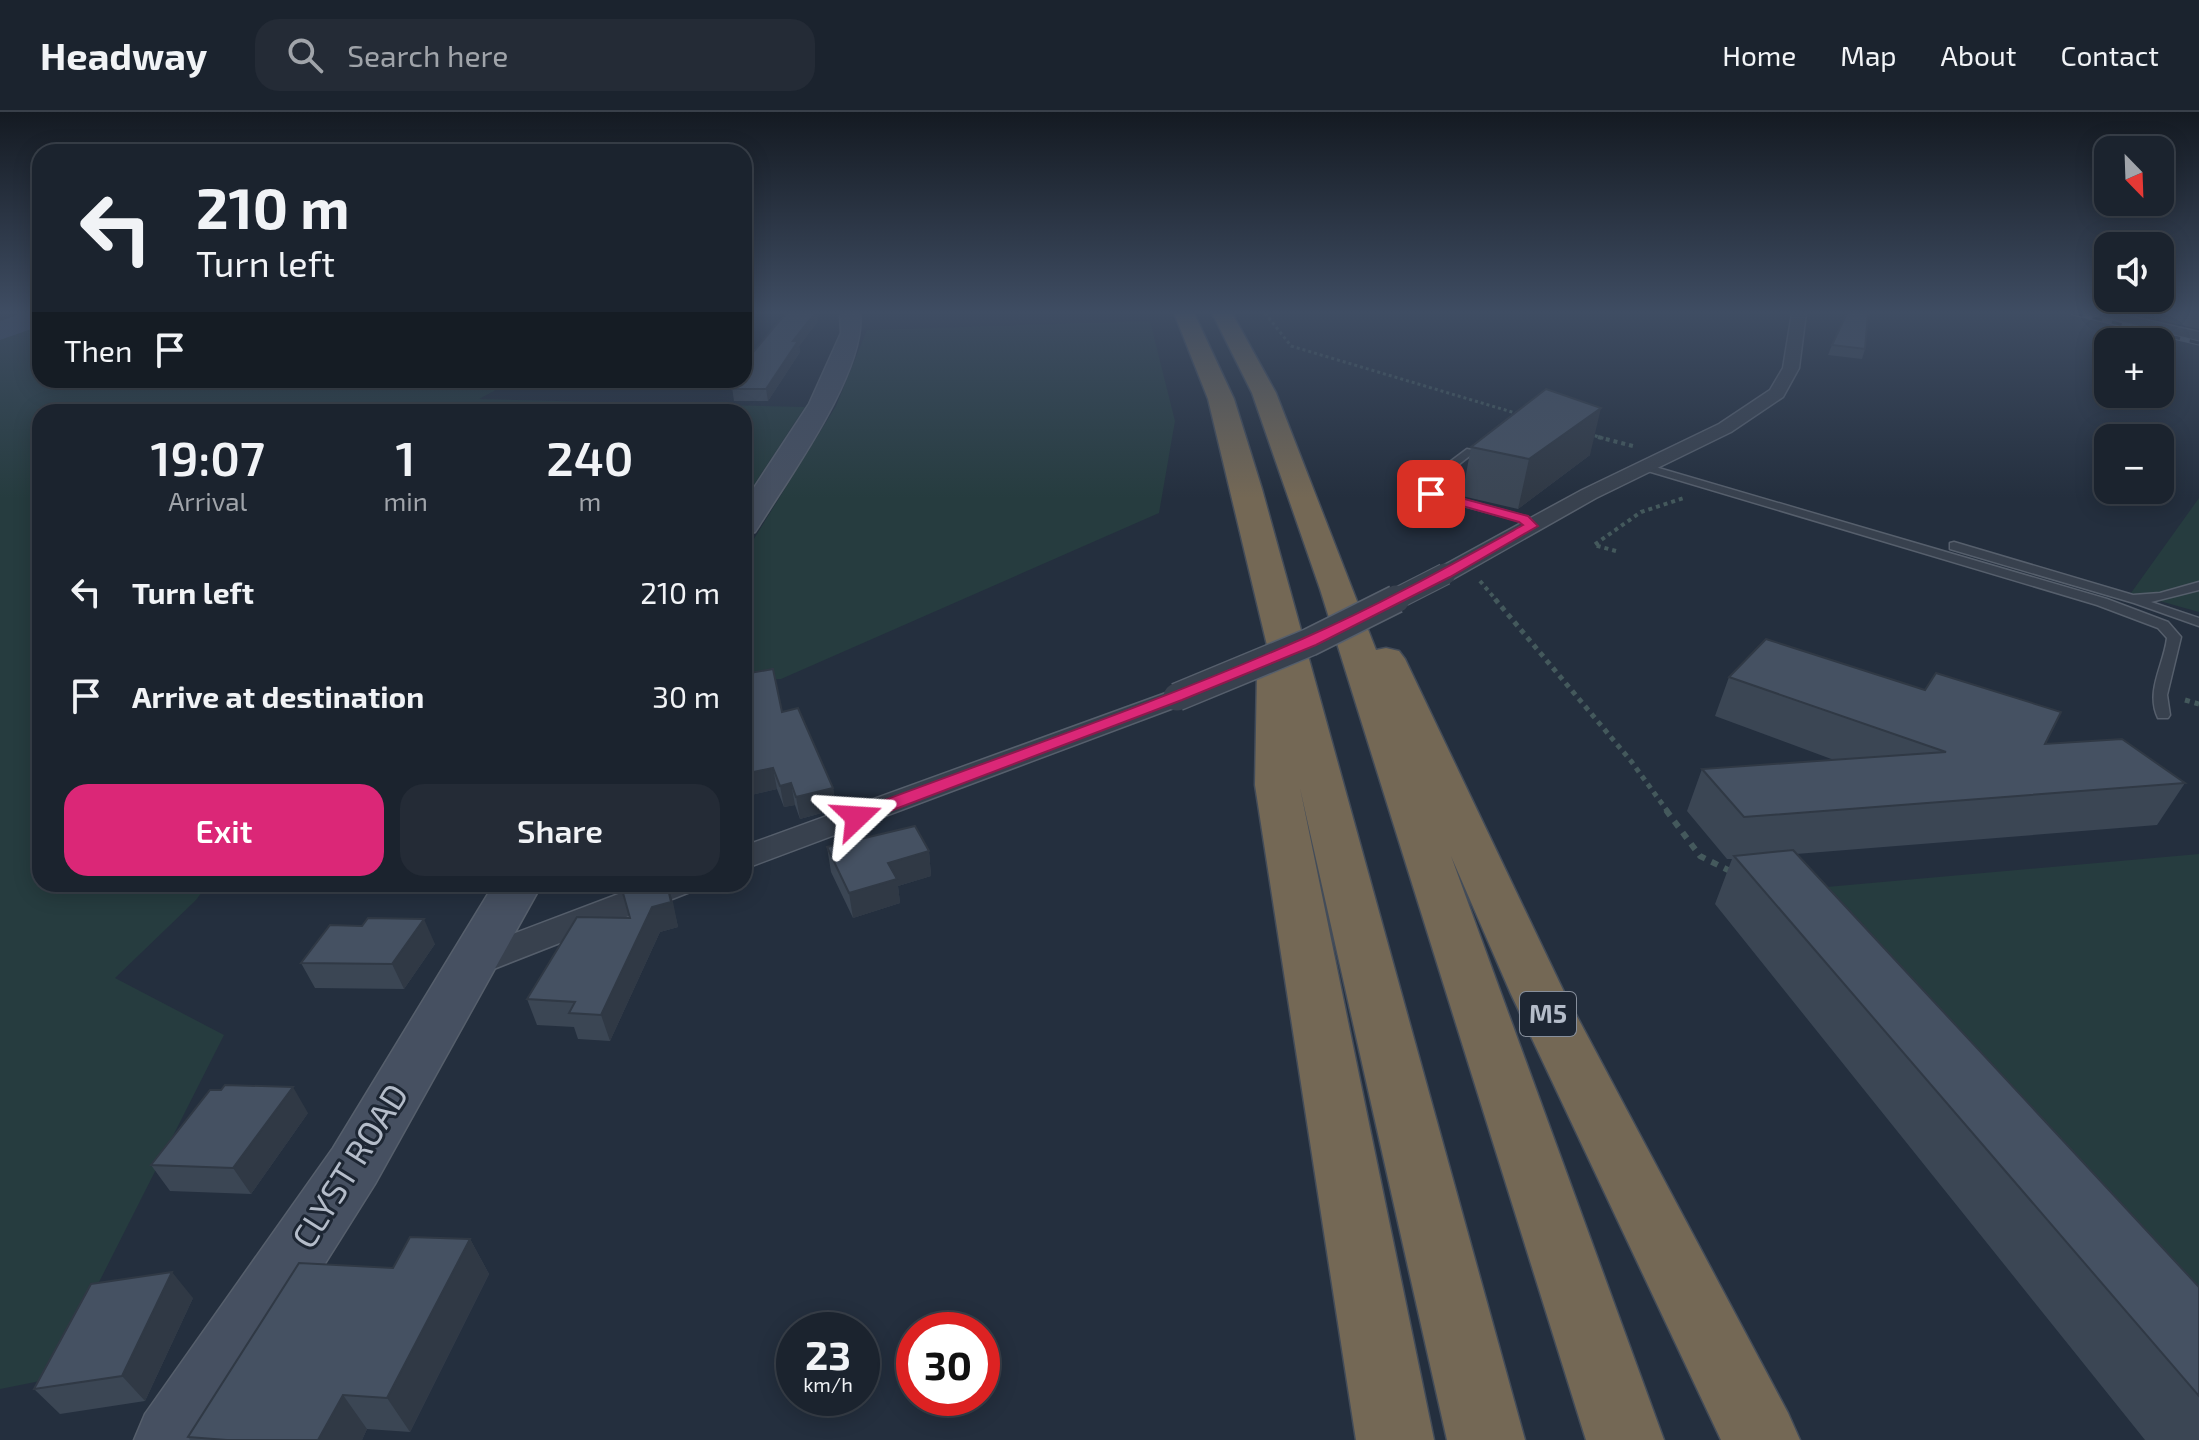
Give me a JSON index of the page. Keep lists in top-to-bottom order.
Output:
{
  "streets": {
    "highway": ["M5"],
    "street": ["CLYST ROAD"]
  },
  "north": "bottom right",
  "page": {
    "header": "Headway",
    "search": "Search here",
    "nav": [
      "Home",
      "Map",
      "About",
      "Contact"
    ],
    "map_buttons": ["+", "−"],
    "turn": ["210 m", "Turn left"],
    "then": "Then",
    "eta": [
      "19:07",
      "Arrival",
      "1",
      "min",
      "240",
      "m"
    ],
    "list": [
      {
        "name": "Turn left",
        "value": "210 m"
      },
      {
        "name": "Arrive at destination",
        "value": "30 m"
      }
    ],
    "buttons": ["Exit", "Share"],
    "speed": "23 km/h",
    "limit": "30"
  }
}
